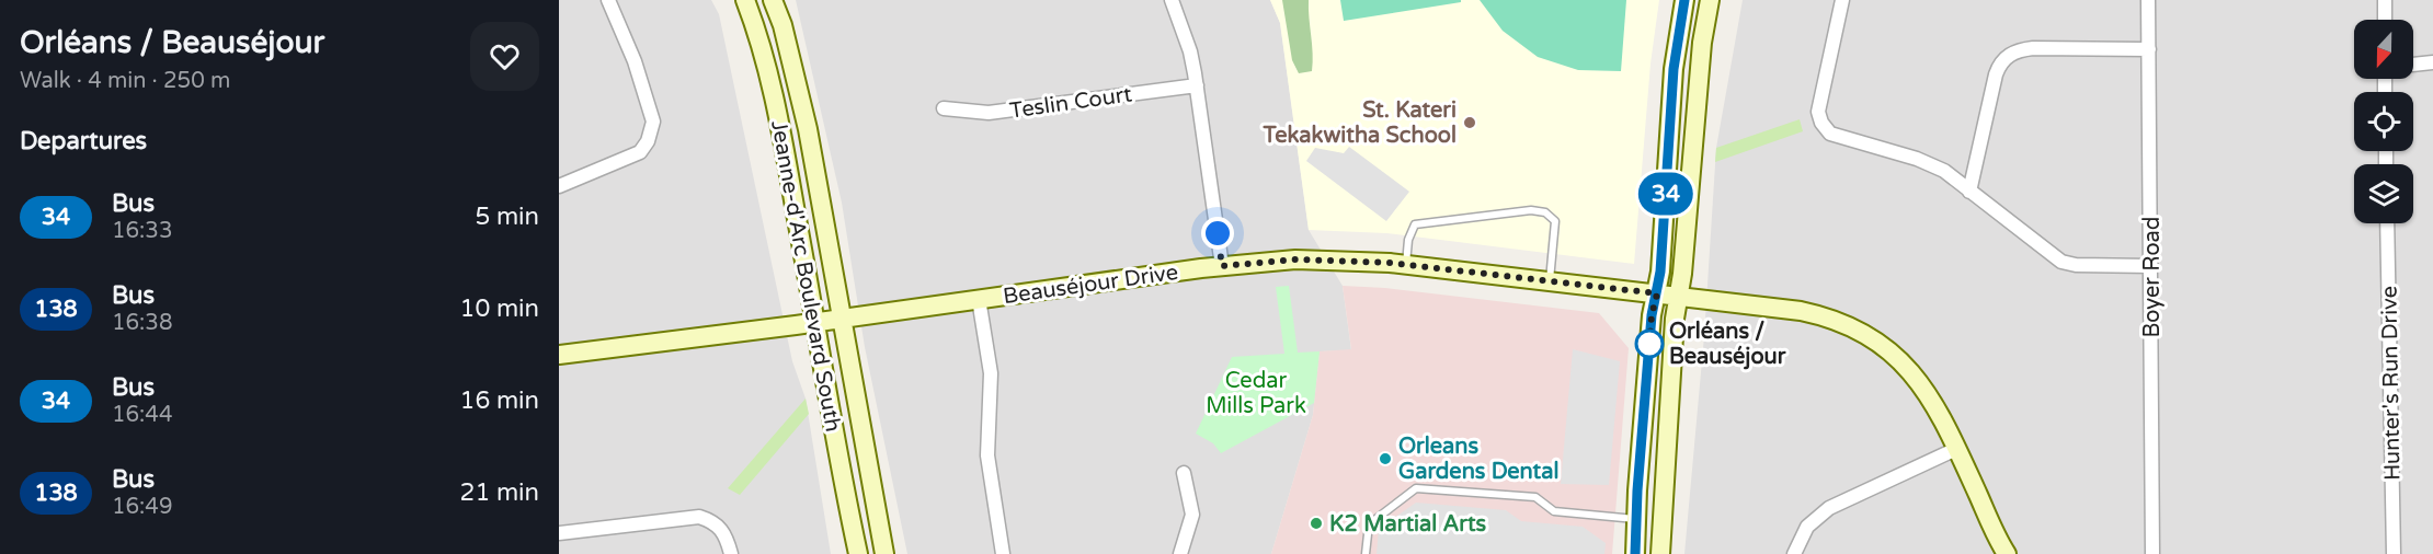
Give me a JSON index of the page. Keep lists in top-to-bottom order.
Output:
{
  "streets": {
    "main road": ["Jeanne-d'Arc Boulevard South", "Beauséjour Drive"],
    "street": ["Teslin Court", "Boyer Road", "Hunter's Run Drive"]
  },
  "crossings": [
    ["Jeanne-d'Arc Boulevard South", "Beauséjour Drive"]
  ],
  "parks": ["Cedar Mills Park"],
  "places": [
    "St. Kateri Tekakwitha School",
    "Orléans / Beauséjour",
    "Orleans Gardens Dental",
    "K2 Martial Arts"
  ],
  "lines": ["bus line 34"],
  "north": "bottom",
  "page": {
    "heading": [
      ["Orléans / Beauséjour", "Walk · 4 min · 250 m"],
      "Departures"
    ],
    "on_map": "34",
    "list": [
      {
        "mark": "34",
        "name": "Bus",
        "note": "16:33",
        "value": "5 min"
      },
      {
        "mark": "138",
        "name": "Bus",
        "note": "16:38",
        "value": "10 min"
      },
      {
        "mark": "34",
        "name": "Bus",
        "note": "16:44",
        "value": "16 min"
      },
      {
        "mark": "138",
        "name": "Bus",
        "note": "16:49",
        "value": "21 min"
      }
    ]
  }
}
